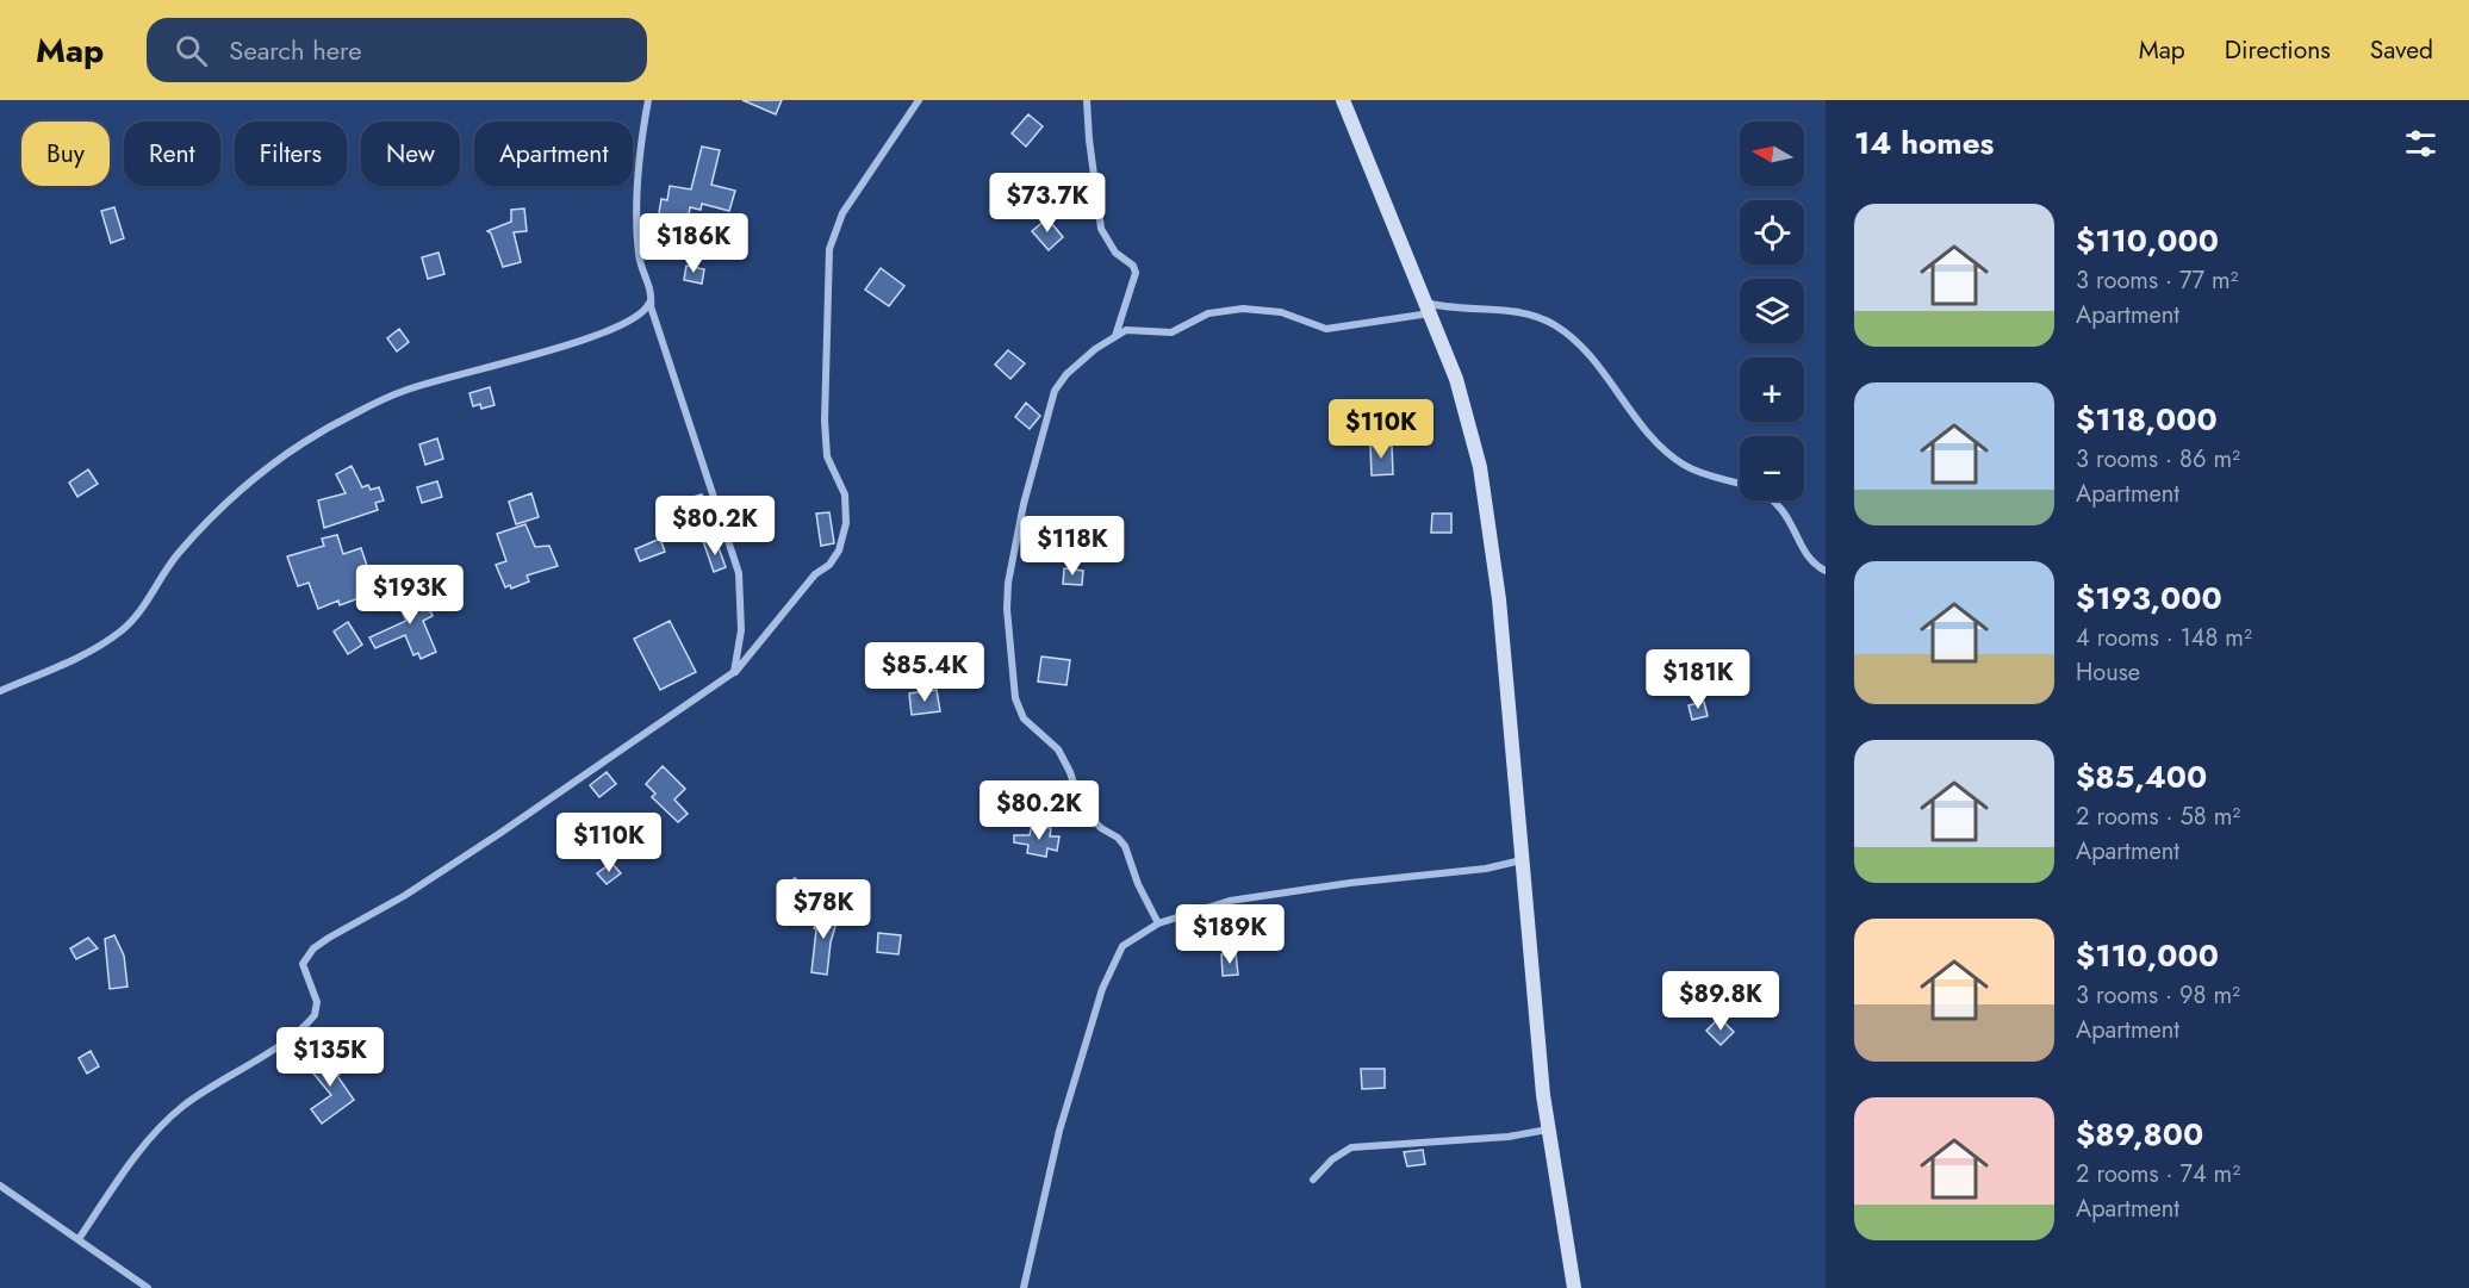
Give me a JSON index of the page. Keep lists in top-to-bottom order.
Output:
{
  "north": "left",
  "page": {
    "header": "Map",
    "search": "Search here",
    "nav": ["Map", "Directions", "Saved"],
    "heading": "14 homes",
    "map_buttons": ["+", "−"],
    "chip": [
      "Buy",
      "Rent",
      "Filters",
      "New",
      "Apartment"
    ],
    "price": [
      "$73.7K",
      "$186K",
      "$110K",
      "$80.2K",
      "$118K",
      "$193K",
      "$85.4K",
      "$181K",
      "$80.2K",
      "$110K",
      "$78K",
      "$189K",
      "$89.8K",
      "$135K"
    ],
    "list": [
      {
        "name": "$110,000",
        "note": "3 rooms · 77 m² · Apartment"
      },
      {
        "name": "$118,000",
        "note": "3 rooms · 86 m² · Apartment"
      },
      {
        "name": "$193,000",
        "note": "4 rooms · 148 m² · House"
      },
      {
        "name": "$85,400",
        "note": "2 rooms · 58 m² · Apartment"
      },
      {
        "name": "$110,000",
        "note": "3 rooms · 98 m² · Apartment"
      },
      {
        "name": "$89,800",
        "note": "2 rooms · 74 m² · Apartment"
      }
    ]
  }
}
